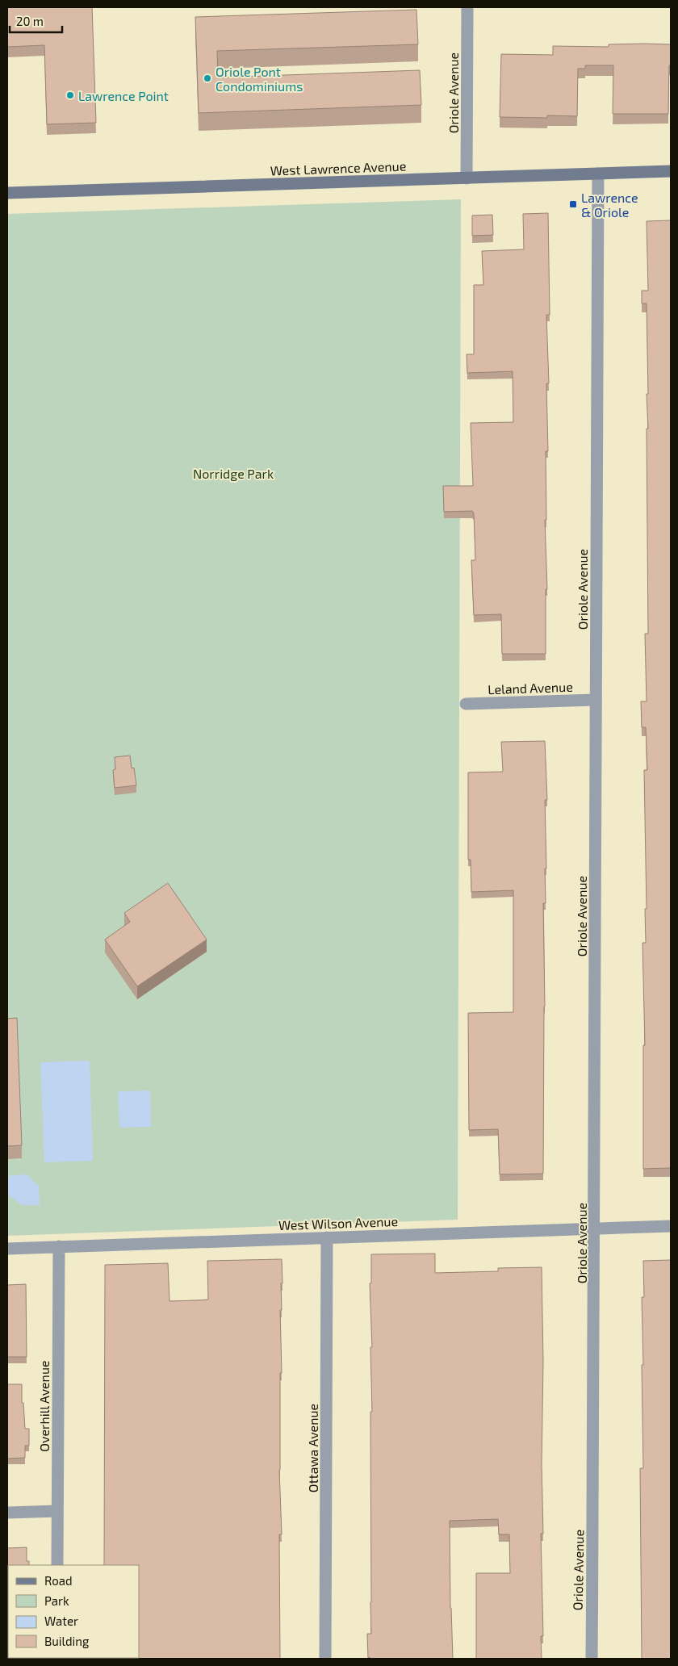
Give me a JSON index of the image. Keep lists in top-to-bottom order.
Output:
{
  "streets": {
    "main road": ["West Lawrence Avenue"],
    "street": [
      "Oriole Avenue",
      "Leland Avenue",
      "West Wilson Avenue",
      "Overhill Avenue",
      "Ottawa Avenue"
    ]
  },
  "crossings": [
    ["Oriole Avenue", "West Lawrence Avenue"],
    ["Oriole Avenue", "Leland Avenue"],
    ["Oriole Avenue", "West Wilson Avenue"],
    ["West Wilson Avenue", "Overhill Avenue"],
    ["West Wilson Avenue", "Ottawa Avenue"]
  ],
  "parks": ["Norridge Park"],
  "places": {
    "other": ["Oriole Pont Condominiums", "Lawrence Point"],
    "transit": ["Lawrence & Oriole"]
  },
  "legend": [
    "Road",
    "Park",
    "Water",
    "Building"
  ],
  "scale_bar": "20 m"
}
